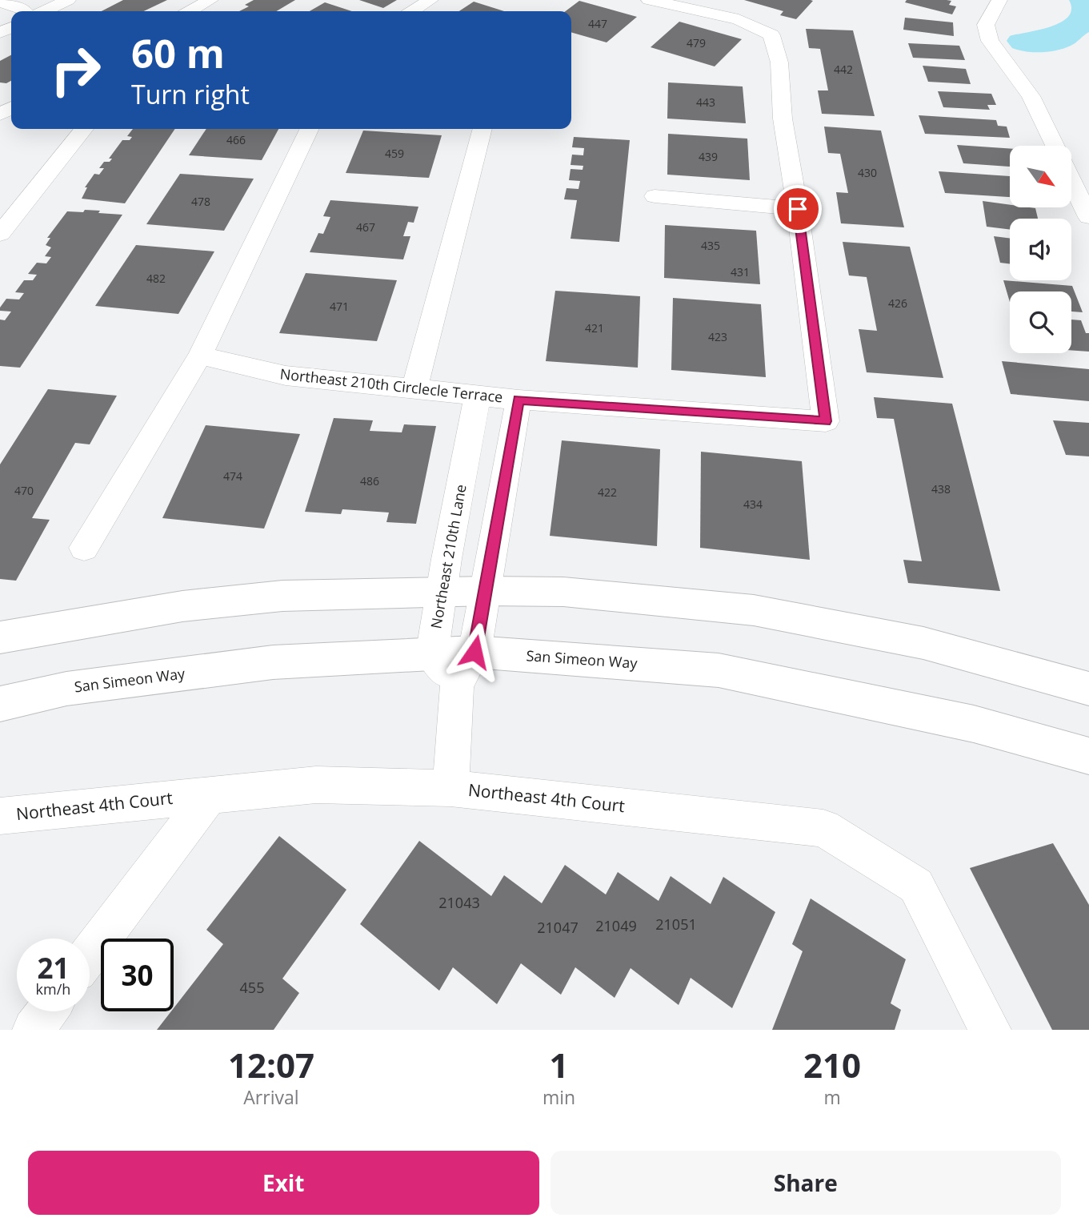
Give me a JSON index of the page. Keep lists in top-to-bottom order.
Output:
{
  "streets": {
    "street": [
      "Northeast 210th Circlecle Terrace",
      "Northeast 210th Lane",
      "San Simeon Way",
      "Northeast 4th Court"
    ]
  },
  "crossings": [
    ["Northeast 210th Circlecle Terrace", "Northeast 210th Lane"],
    ["Northeast 210th Lane", "San Simeon Way"]
  ],
  "house_numbers": [
    "447",
    "479",
    "442",
    "443",
    "466",
    "459",
    "439",
    "430",
    "478",
    "467",
    "435",
    "431",
    "482",
    "426",
    "471",
    "421",
    "423",
    "474",
    "486",
    "438",
    "470",
    "422",
    "434",
    "21043",
    "21051",
    "21049",
    "21047",
    "455"
  ],
  "north": "bottom right",
  "page": {
    "turn": ["60 m", "Turn right"],
    "speed": "21 km/h",
    "limit": "30",
    "eta": [
      "12:07",
      "Arrival",
      "1",
      "min",
      "210",
      "m"
    ],
    "buttons": ["Exit", "Share"]
  }
}
